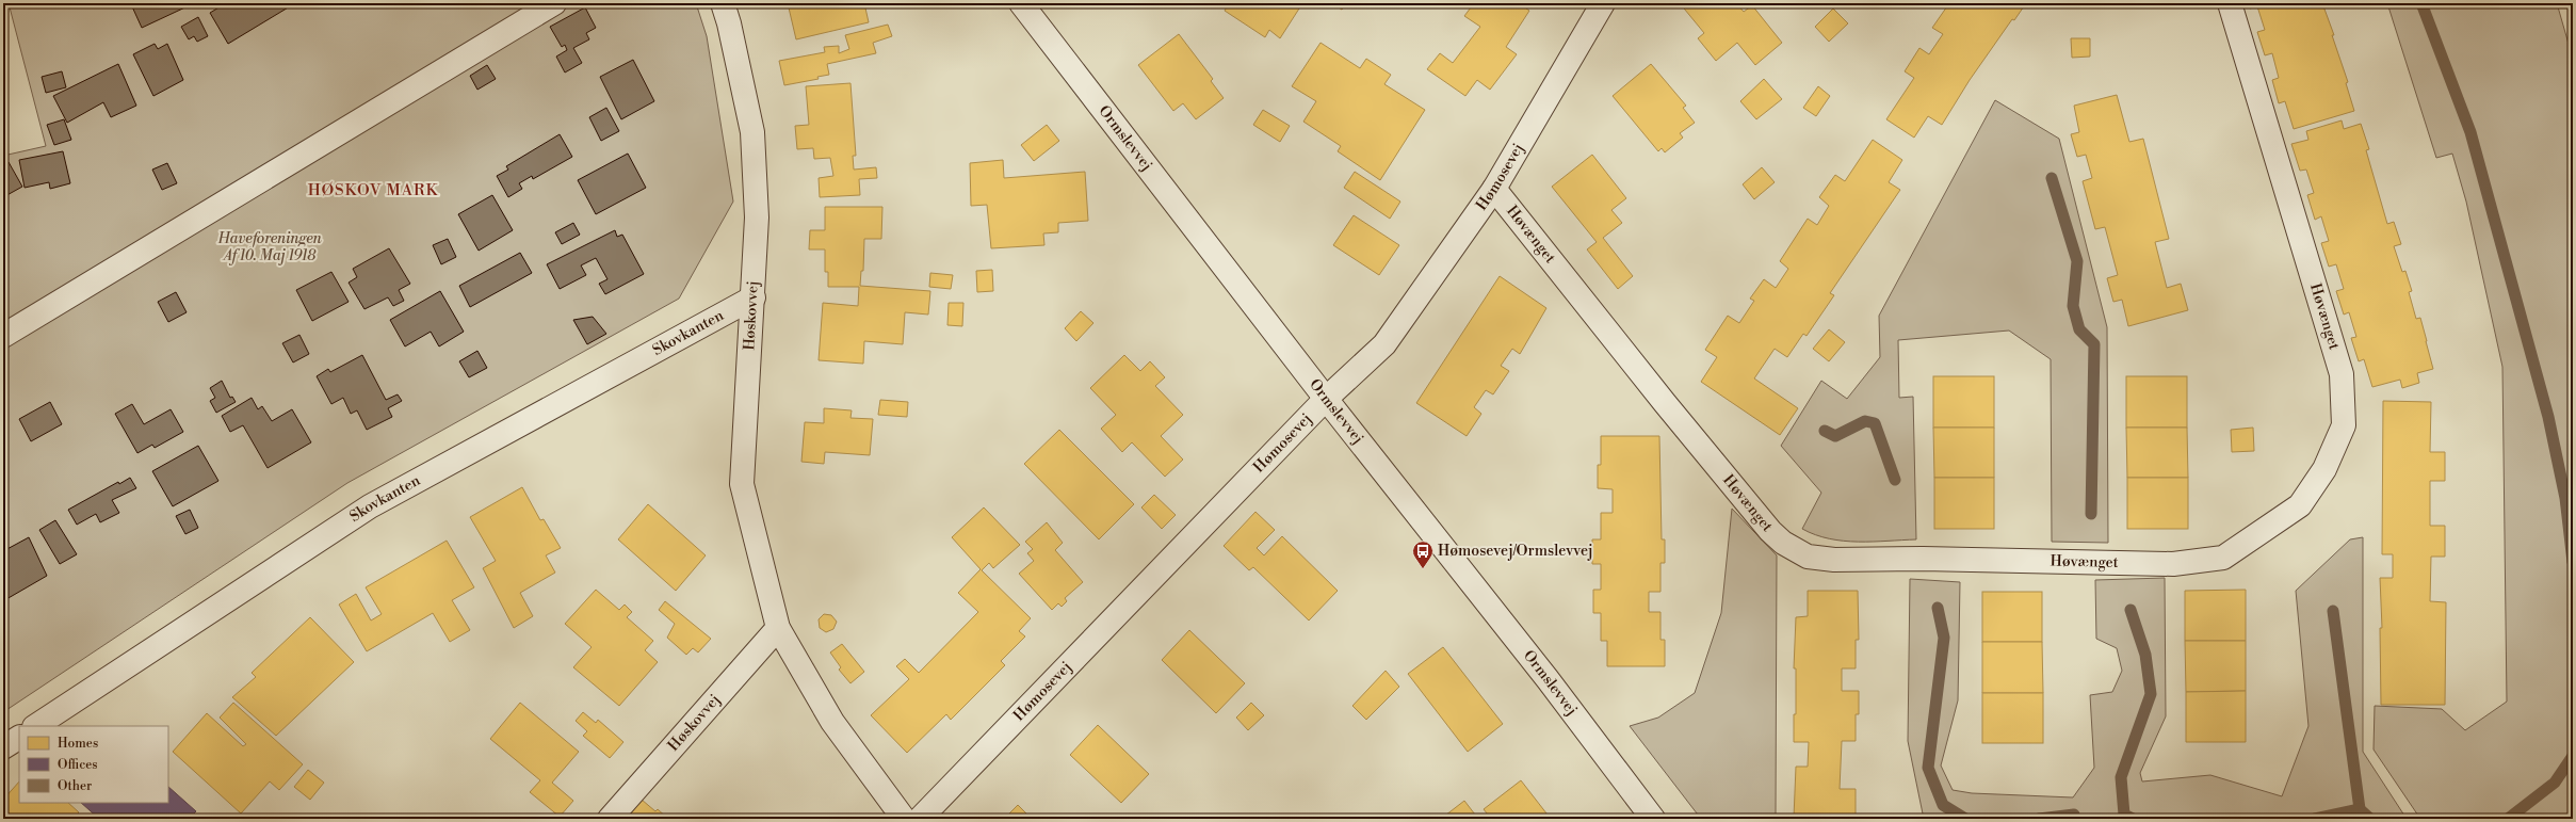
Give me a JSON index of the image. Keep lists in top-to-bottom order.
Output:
{
  "streets": {
    "street": [
      "Ormslevvej",
      "Hømosevej",
      "Høvænget",
      "Høskovvej",
      "Skovkanten"
    ]
  },
  "crossings": [
    ["Ormslevvej", "Hømosevej"],
    ["Hømosevej", "Høvænget"],
    ["Høskovvej", "Skovkanten"]
  ],
  "districts": ["HØSKOV MARK"],
  "parks": ["Haveforeningen Af 10. Maj 1918"],
  "places": {
    "bus stop": ["Hømosevej/Ormslevvej"]
  },
  "legend": ["Homes", "Offices", "Other"]
}
